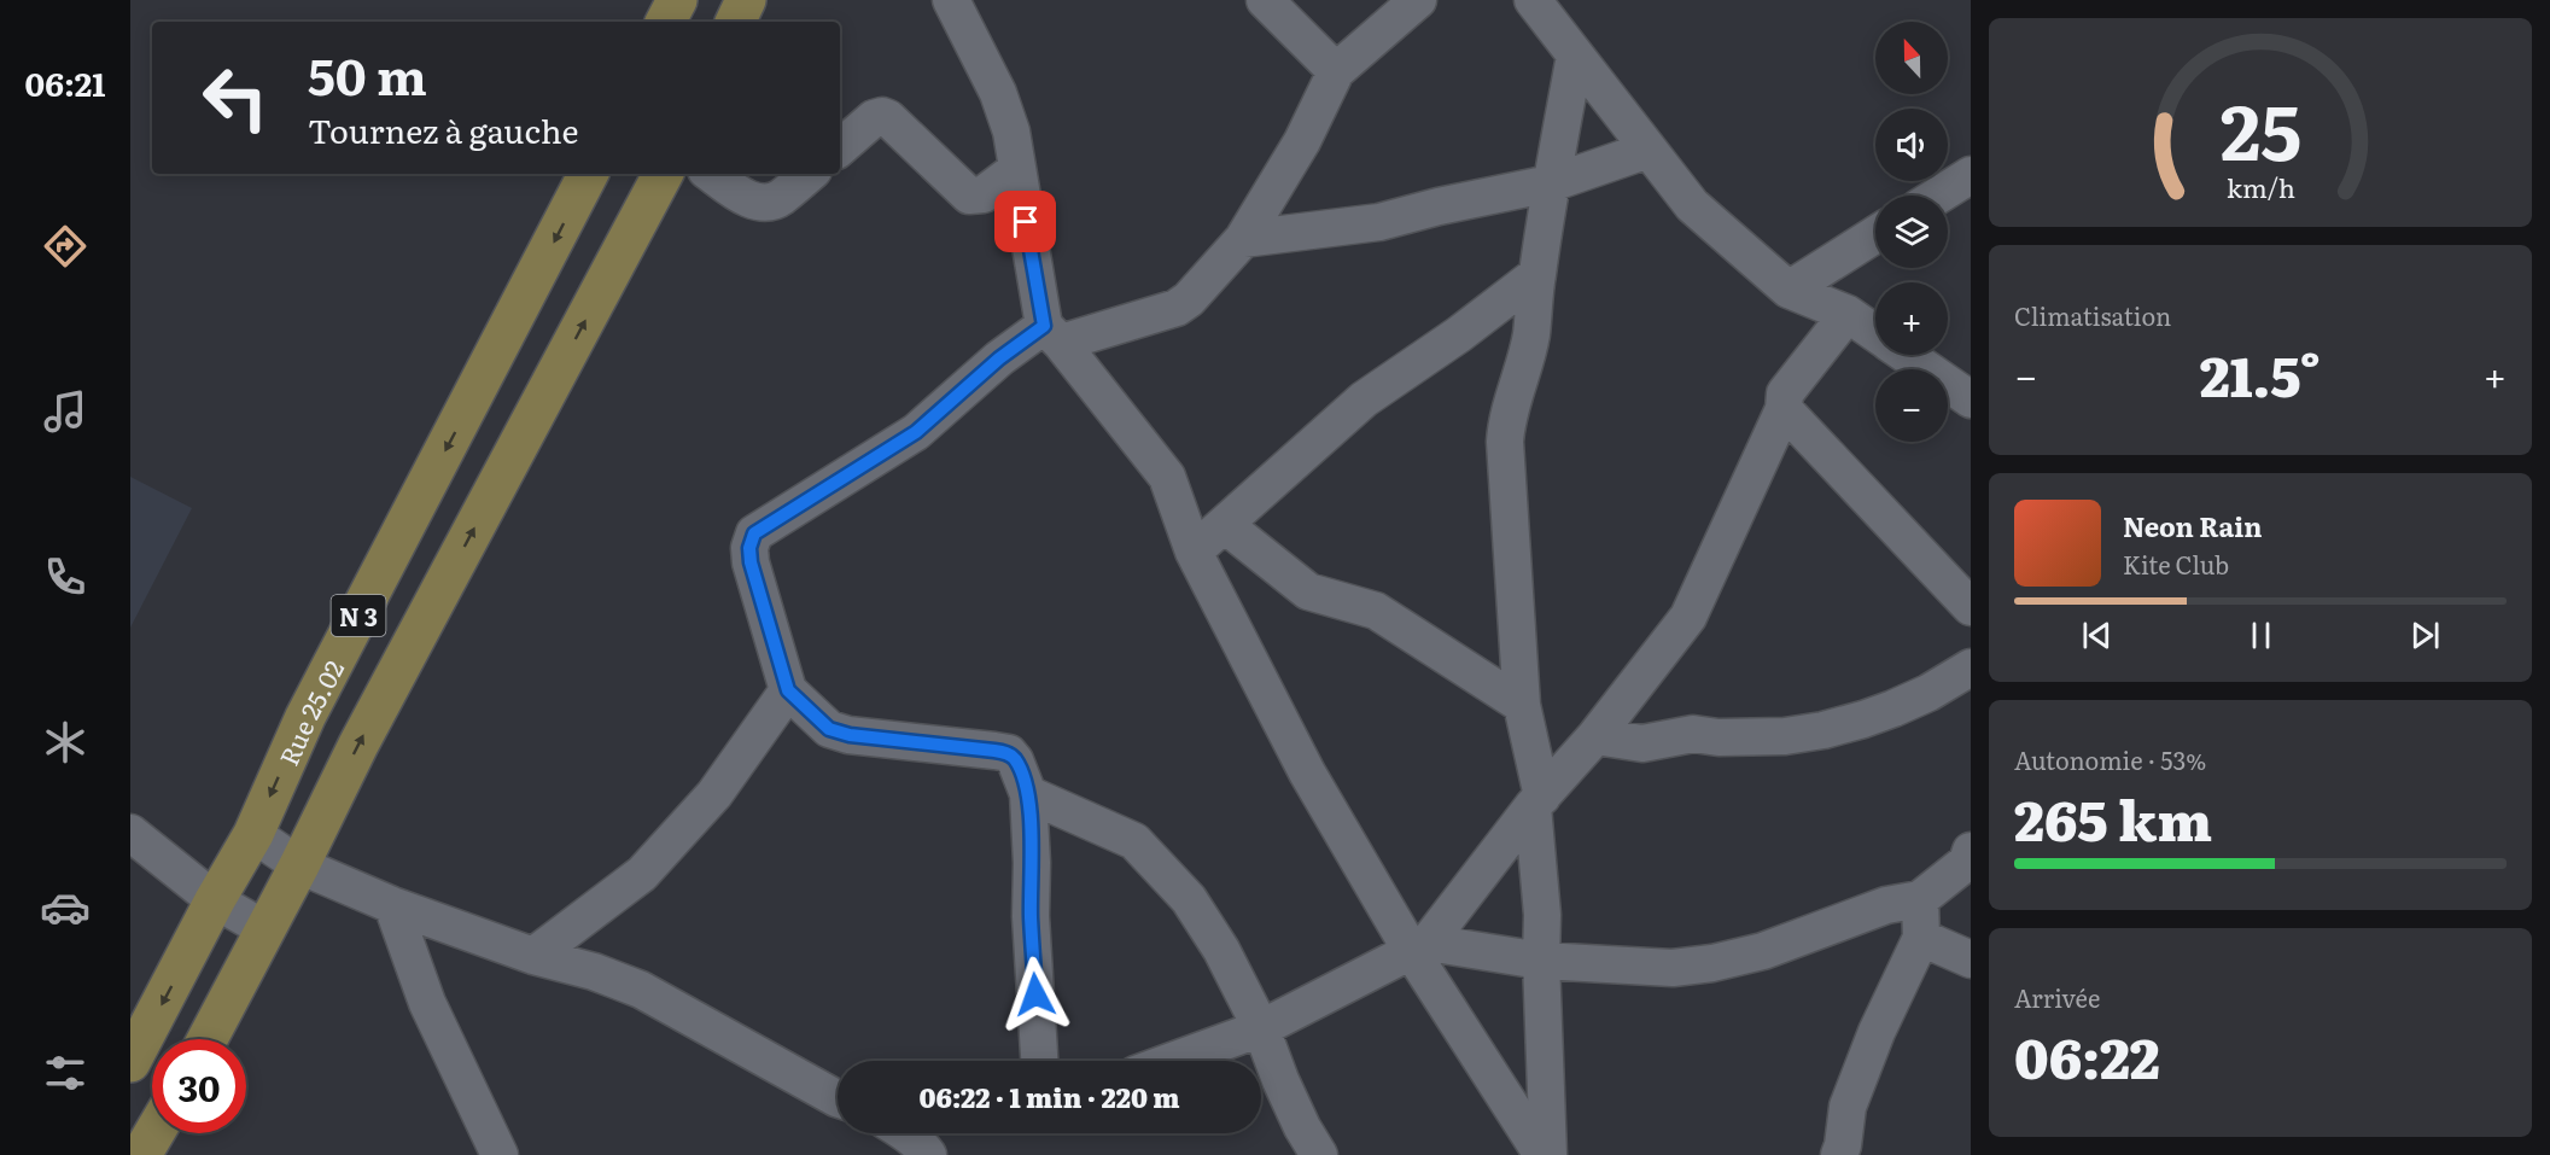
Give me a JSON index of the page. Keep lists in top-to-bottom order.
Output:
{
  "streets": {
    "main road": ["N 3", "Rue 25.02"]
  },
  "north": "top",
  "page": {
    "tabs": "06:21",
    "map_buttons": ["+", "−"],
    "turn": ["50 m", "Tournez à gauche"],
    "tile": [
      "Climatisation",
      ["Autonomie · 53%", "265 km"],
      ["Arrivée", "06:22"]
    ],
    "heat": ["−", "21.5°", "+"],
    "song": ["Neon Rain", "Kite Club"],
    "limit": "30",
    "trip": "06:22 · 1 min · 220 m",
    "gauge": ["25", "km/h"]
  }
}
